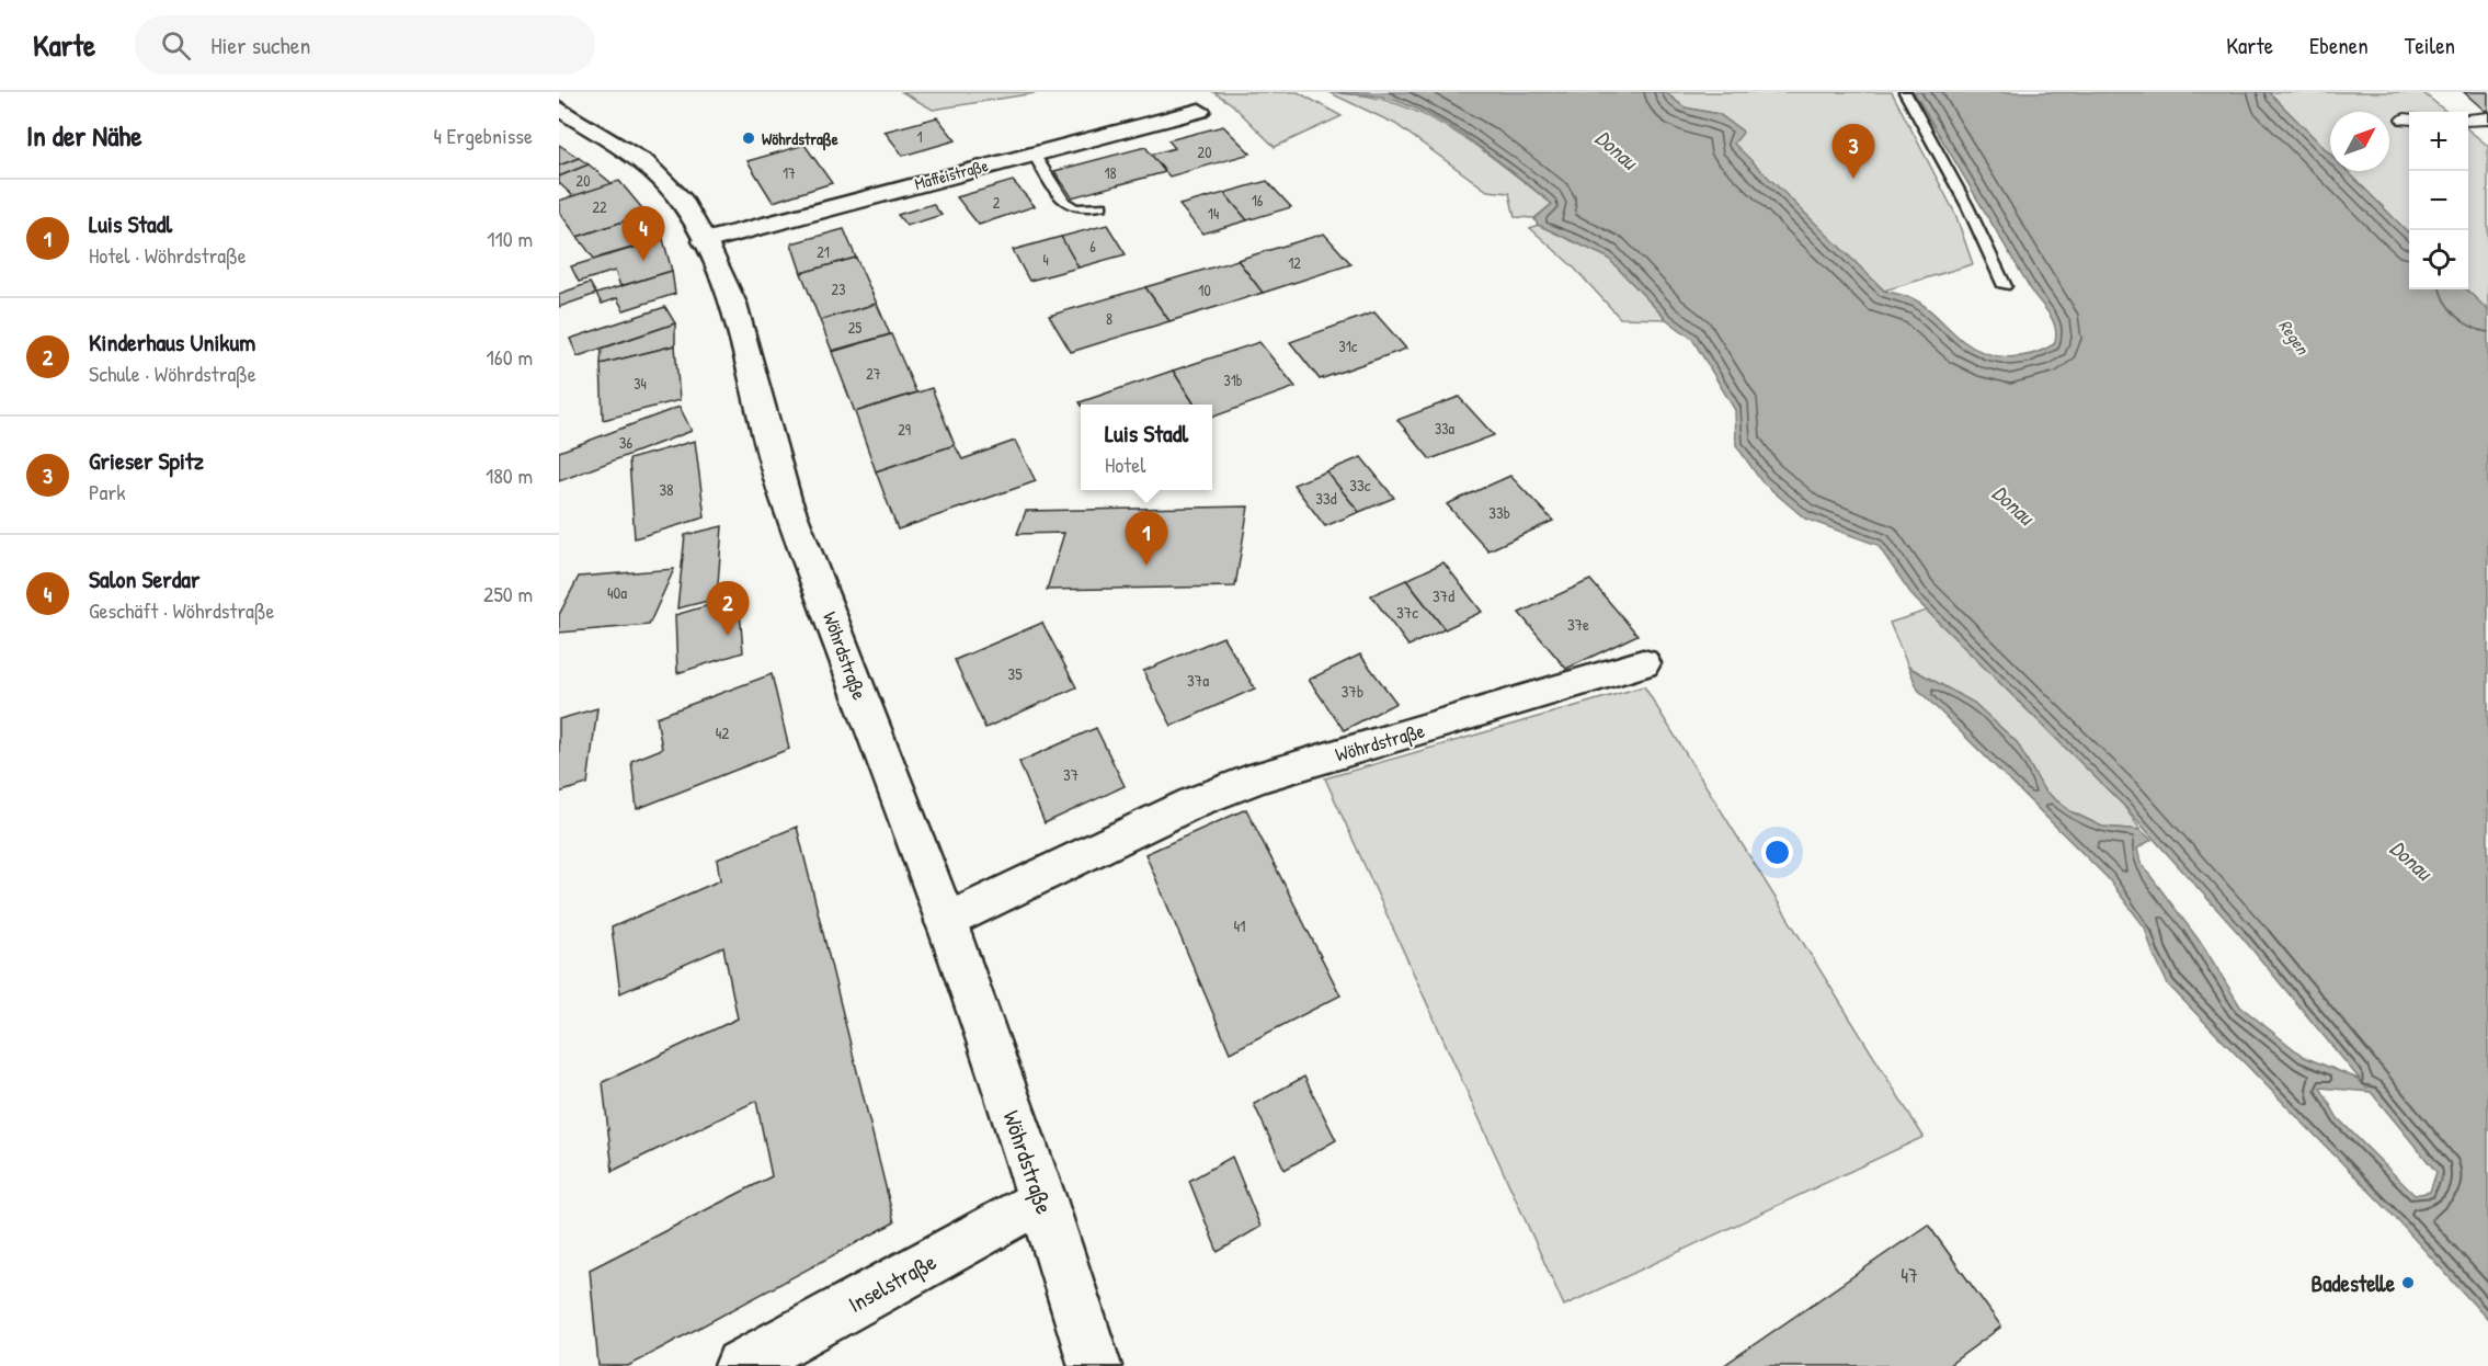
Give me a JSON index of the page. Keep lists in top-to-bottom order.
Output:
{
  "streets": {
    "street": ["Maffeistraße", "Wöhrdstraße", "Inselstraße"]
  },
  "crossings": [
    ["Maffeistraße", "Wöhrdstraße"],
    ["Wöhrdstraße", "Inselstraße"]
  ],
  "water": ["Donau", "Regen"],
  "places": ["Wöhrdstraße", "Badestelle"],
  "house_numbers": [
    "1",
    "20",
    "17",
    "18",
    "20",
    "16",
    "2",
    "22",
    "14",
    "6",
    "21",
    "4",
    "12",
    "23",
    "10",
    "8",
    "25",
    "31c",
    "27",
    "31b",
    "34",
    "33a",
    "29",
    "36",
    "33c",
    "38",
    "33d",
    "33b",
    "40a",
    "37d",
    "37c",
    "37e",
    "35",
    "37a",
    "37b",
    "42",
    "37",
    "41",
    "47"
  ],
  "north": "top right",
  "page": {
    "header": "Karte",
    "search": "Hier suchen",
    "nav": ["Karte", "Ebenen", "Teilen"],
    "heading": ["In der Nähe", "4 Ergebnisse"],
    "map_buttons": ["+", "−"],
    "pins": [
      "3",
      "4",
      "1",
      "2"
    ],
    "list": [
      {
        "mark": "1",
        "name": "Luis Stadl",
        "note": "Hotel · Wöhrdstraße",
        "value": "110 m"
      },
      {
        "mark": "2",
        "name": "Kinderhaus Unikum",
        "note": "Schule · Wöhrdstraße",
        "value": "160 m"
      },
      {
        "mark": "3",
        "name": "Grieser Spitz",
        "note": "Park",
        "value": "180 m"
      },
      {
        "mark": "4",
        "name": "Salon Serdar",
        "note": "Geschäft · Wöhrdstraße",
        "value": "250 m"
      }
    ],
    "popup": ["Luis Stadl", "Hotel"]
  }
}
